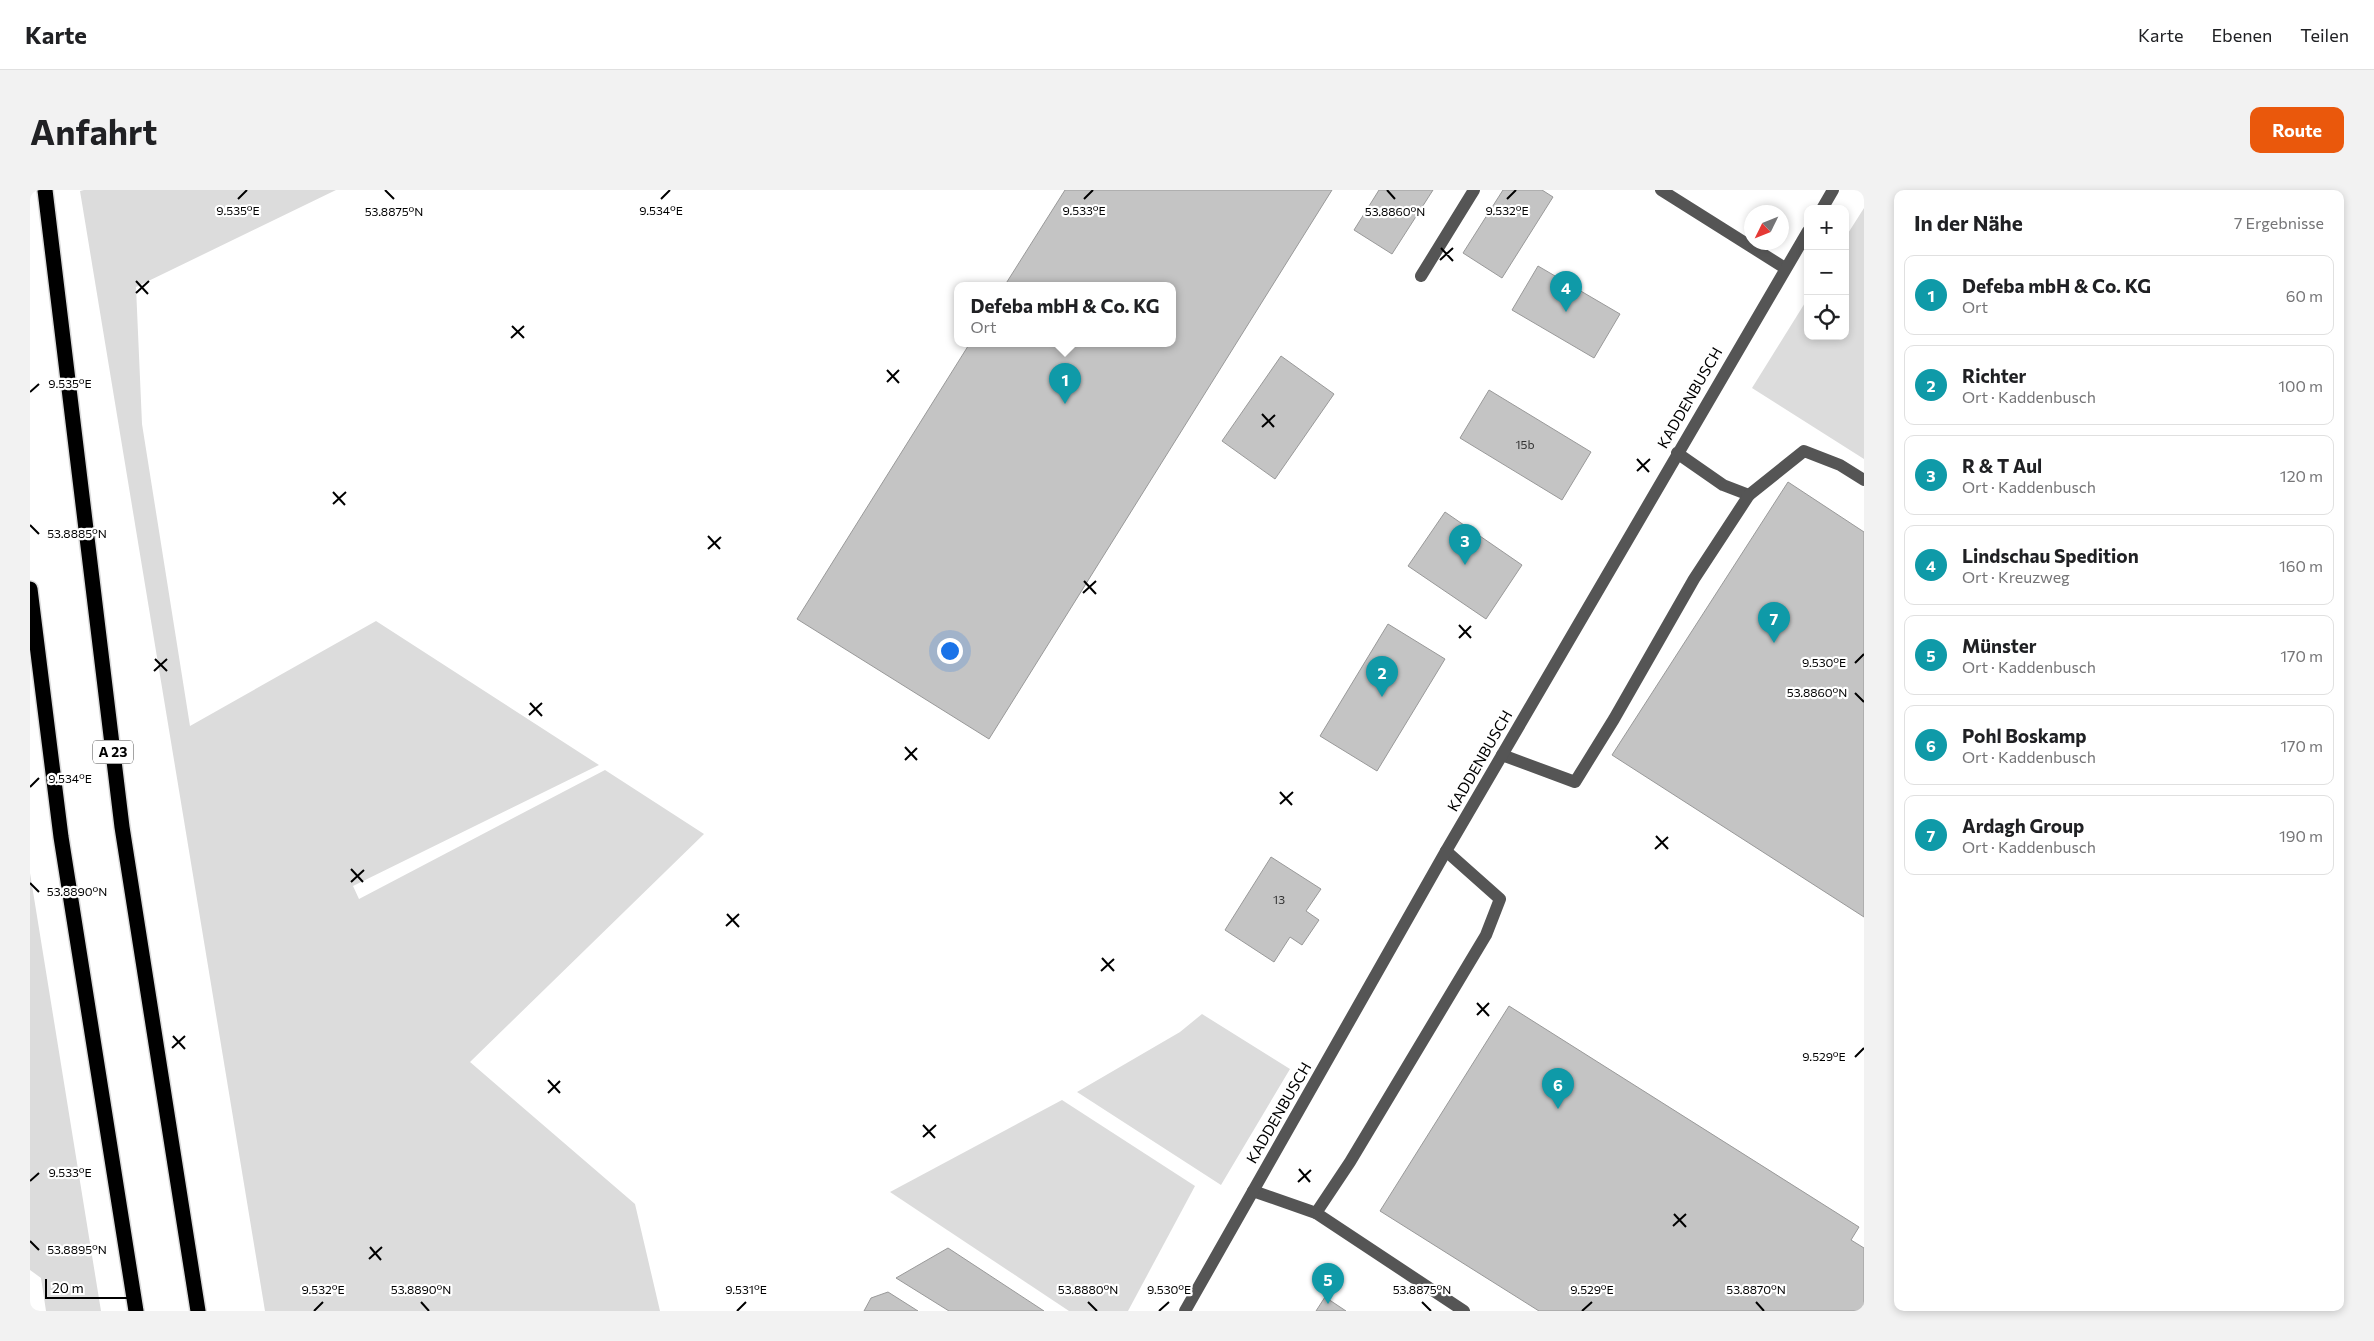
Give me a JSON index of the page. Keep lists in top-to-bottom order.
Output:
{
  "streets": {
    "highway": ["A 23"],
    "street": ["KADDENBUSCH"]
  },
  "house_numbers": ["15b", "13"],
  "scale_bar": "20 m",
  "north": "bottom left",
  "page": {
    "header": "Karte",
    "nav": ["Karte", "Ebenen", "Teilen"],
    "buttons": "Route",
    "title": "Anfahrt",
    "heading": ["In der Nähe", "7 Ergebnisse"],
    "map_buttons": ["+", "−"],
    "list": [
      {
        "mark": "1",
        "name": "Defeba mbH & Co. KG",
        "note": "Ort",
        "value": "60 m"
      },
      {
        "mark": "2",
        "name": "Richter",
        "note": "Ort · Kaddenbusch",
        "value": "100 m"
      },
      {
        "mark": "3",
        "name": "R & T Aul",
        "note": "Ort · Kaddenbusch",
        "value": "120 m"
      },
      {
        "mark": "4",
        "name": "Lindschau Spedition",
        "note": "Ort · Kreuzweg",
        "value": "160 m"
      },
      {
        "mark": "5",
        "name": "Münster",
        "note": "Ort · Kaddenbusch",
        "value": "170 m"
      },
      {
        "mark": "6",
        "name": "Pohl Boskamp",
        "note": "Ort · Kaddenbusch",
        "value": "170 m"
      },
      {
        "mark": "7",
        "name": "Ardagh Group",
        "note": "Ort · Kaddenbusch",
        "value": "190 m"
      }
    ],
    "pins": [
      "4",
      "1",
      "3",
      "7",
      "2",
      "6",
      "5"
    ],
    "popup": ["Defeba mbH & Co. KG", "Ort"],
    "scale": "20 m"
  },
  "coordinates": [
    "9.532°E",
    "9.535°E",
    "9.534°E",
    "9.533°E",
    "53.8875°N",
    "53.8860°N",
    "53.8885°N",
    "9.530°E",
    "53.8890°N",
    "9.529°E",
    "53.8895°N",
    "53.8880°N",
    "53.8870°N",
    "9.531°E"
  ]
}
